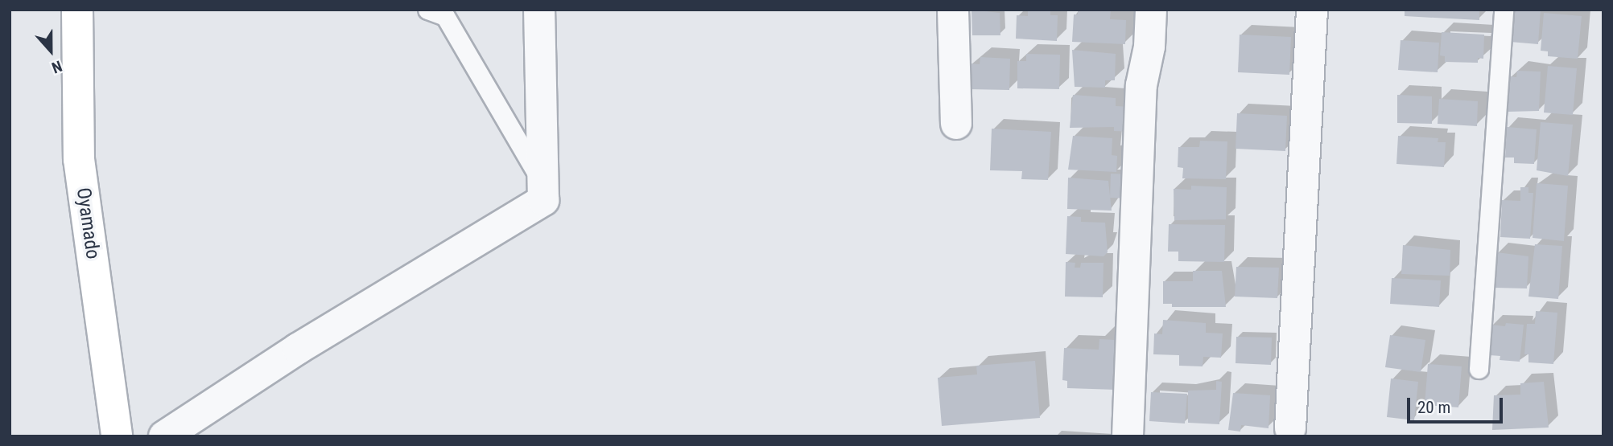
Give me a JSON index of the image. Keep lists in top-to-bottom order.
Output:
{
  "streets": {
    "street": ["Oyamado"]
  },
  "scale_bar": "20 m",
  "north": "bottom"
}
